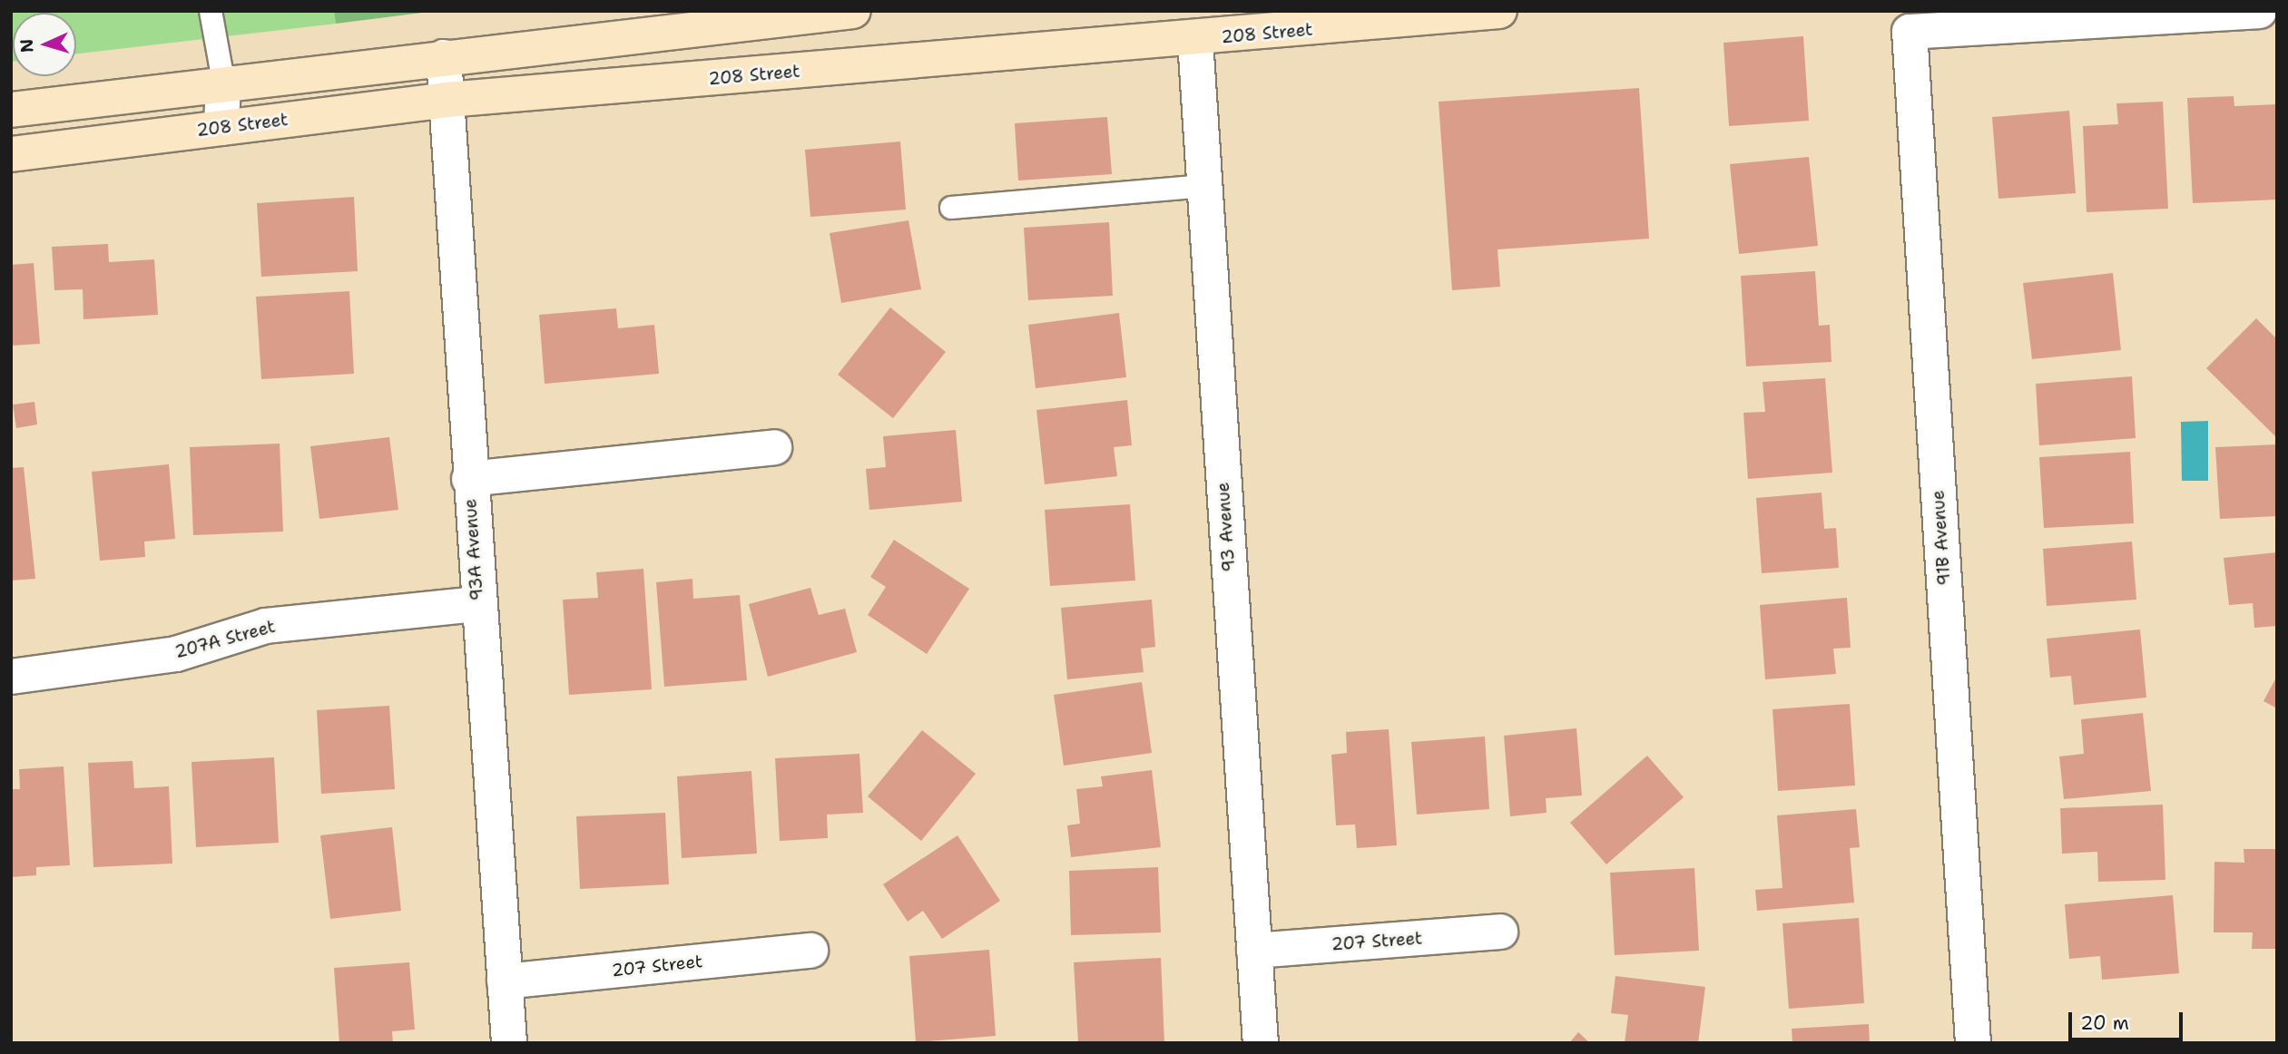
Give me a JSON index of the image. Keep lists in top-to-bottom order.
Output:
{
  "streets": {
    "main road": ["208 Street"],
    "street": [
      "93 Avenue",
      "91B Avenue",
      "93A Avenue",
      "207A Street",
      "207 Street"
    ]
  },
  "crossings": [
    ["208 Street", "93 Avenue"],
    ["208 Street", "93A Avenue"],
    ["93 Avenue", "207 Street"],
    ["93A Avenue", "207A Street"],
    ["93A Avenue", "207 Street"]
  ],
  "scale_bar": "20 m",
  "north": "left"
}
